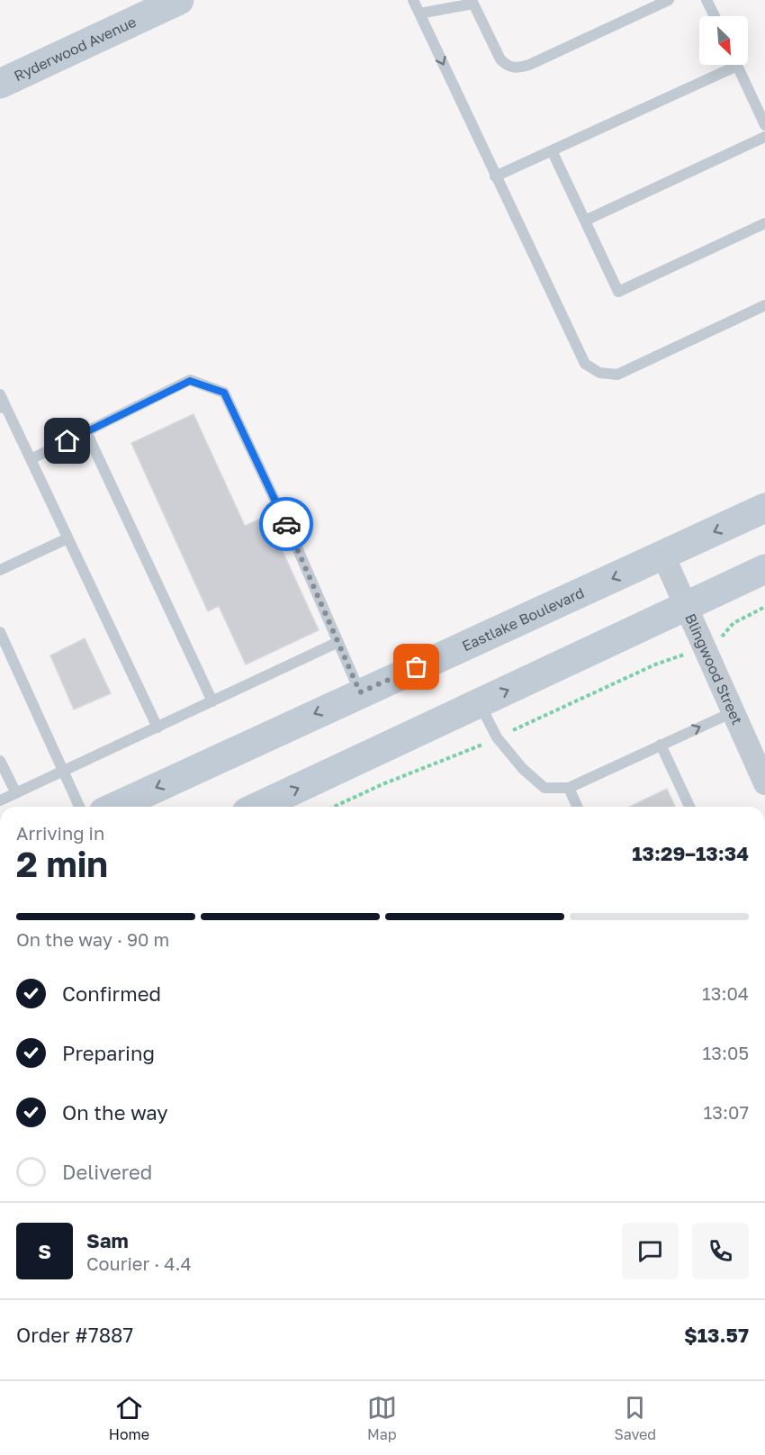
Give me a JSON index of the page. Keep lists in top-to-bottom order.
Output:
{
  "streets": {
    "main road": ["Ryderwood Avenue", "Eastlake Boulevard"],
    "street": ["Blingwood Street"]
  },
  "crossings": [
    ["Eastlake Boulevard", "Blingwood Street"]
  ],
  "north": "bottom right",
  "page": {
    "heading": ["2 min", "Arriving in", "13:29–13:34"],
    "panel": [
      "Sam",
      "Courier · 4.4",
      "Order #7887",
      "$13.57"
    ],
    "bar": "On the way · 90 m",
    "list": [
      ["Confirmed", "13:04"],
      ["Preparing", "13:05"],
      ["On the way", "13:07"],
      "Delivered"
    ],
    "round": "S",
    "tabs": ["Home", "Map", "Saved"]
  }
}
